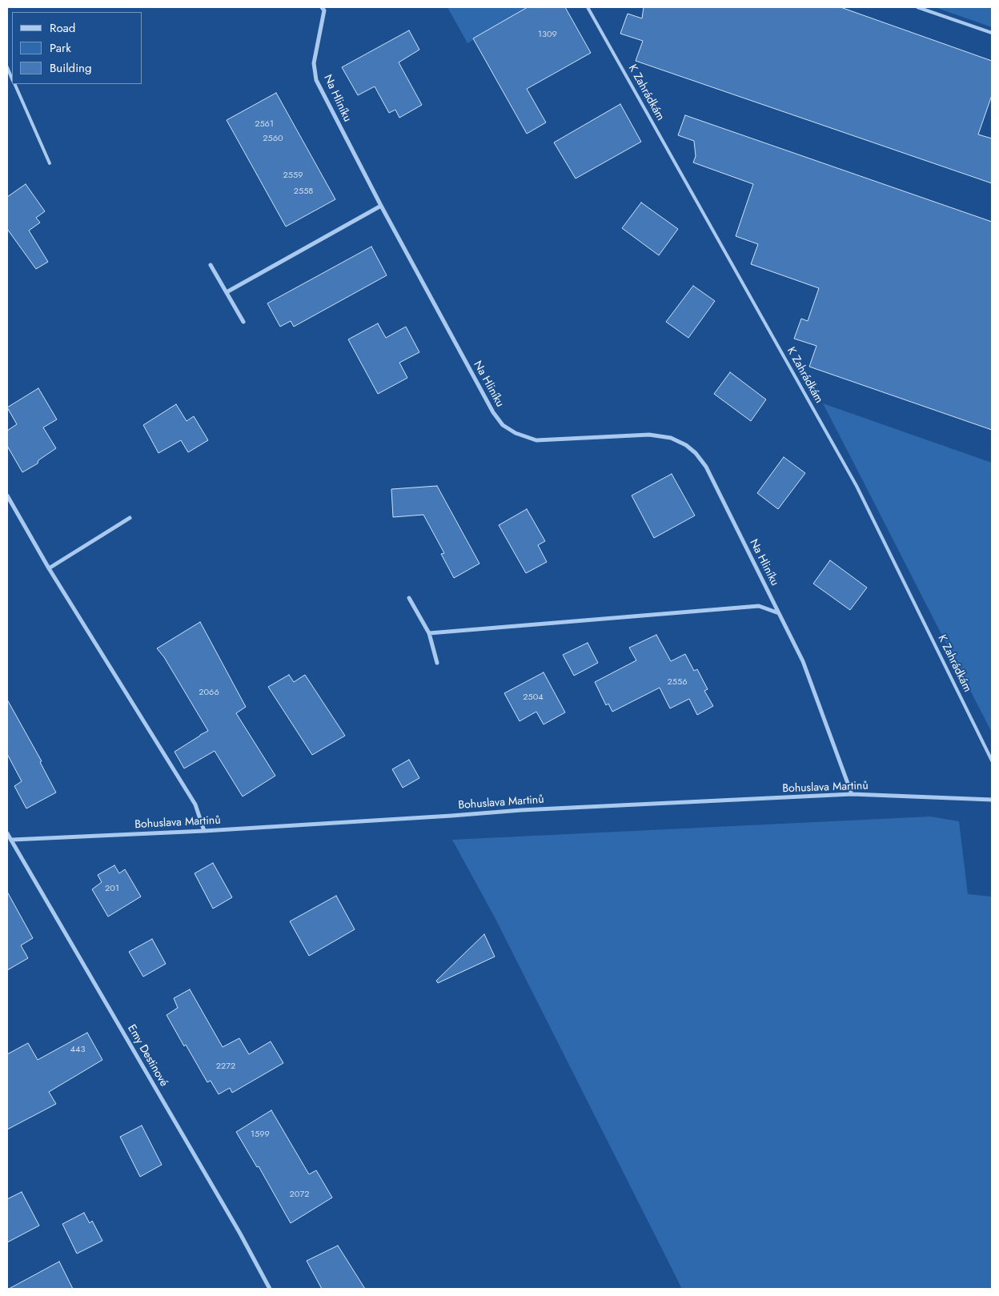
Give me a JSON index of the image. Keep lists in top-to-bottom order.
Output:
{
  "streets": {
    "street": ["Na Hliníku", "Bohuslava Martinů", "Emy Destinové"],
    "lane": ["K Zahrádkám"]
  },
  "crossings": [
    ["Na Hliníku", "Bohuslava Martinů"],
    ["Bohuslava Martinů", "Emy Destinové"]
  ],
  "house_numbers": [
    "1309",
    "2561",
    "2560",
    "2559",
    "2558",
    "2556",
    "2066",
    "2504",
    "201",
    "443",
    "2272",
    "1599",
    "2072"
  ],
  "legend": ["Road", "Park", "Building"]
}
